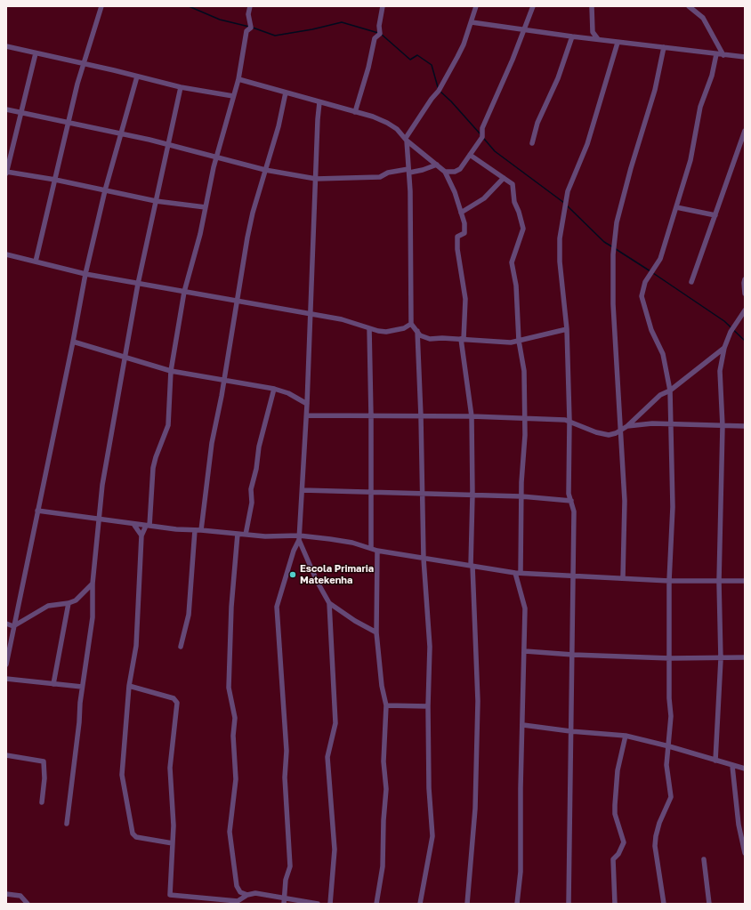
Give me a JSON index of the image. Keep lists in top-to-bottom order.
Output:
{
  "places": ["Escola Primaria Matekenha"]
}
